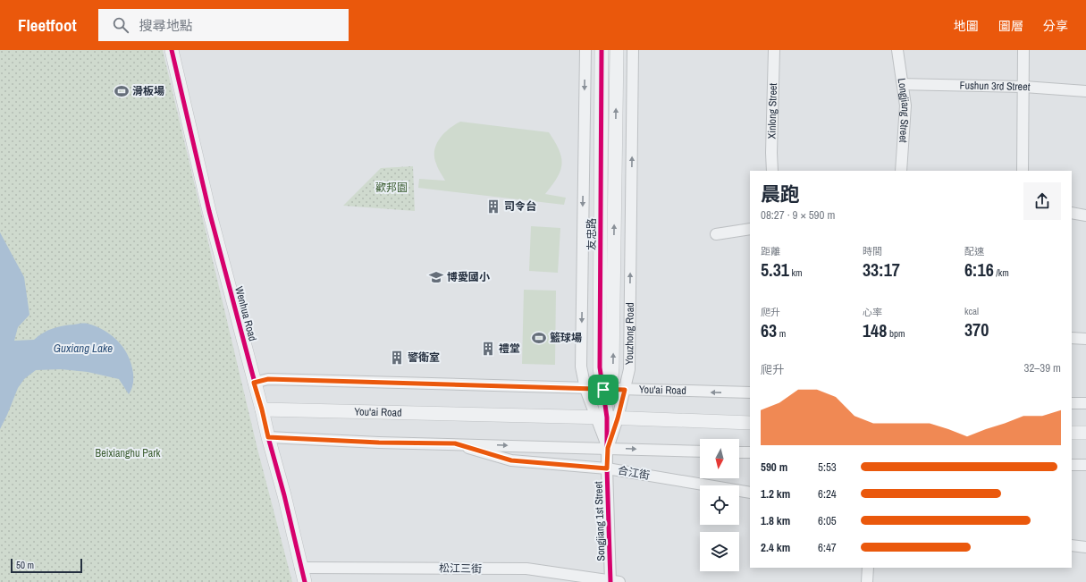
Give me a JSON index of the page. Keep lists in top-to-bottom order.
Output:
{
  "streets": {
    "street": [
      "Fushun 3rd Street",
      "Xinlong Street",
      "Longjiang Street",
      "友忠路",
      "Wenhua Road",
      "Youzhong Road",
      "You'ai Road",
      "合江街",
      "Songjiang 1st Street",
      "松江三街"
    ]
  },
  "crossings": [
    ["Fushun 3rd Street", "Longjiang Street"],
    ["友忠路", "Youzhong Road"],
    ["友忠路", "You'ai Road"],
    ["Wenhua Road", "You'ai Road"],
    ["Wenhua Road", "松江三街"],
    ["Youzhong Road", "You'ai Road"],
    ["Youzhong Road", "Songjiang 1st Street"],
    ["You'ai Road", "Songjiang 1st Street"],
    ["合江街", "Songjiang 1st Street"],
    ["Songjiang 1st Street", "松江三街"]
  ],
  "water": ["Guxiang Lake"],
  "parks": ["歡邦園", "Beixianghu Park"],
  "places": {
    "sports": ["滑板場", "籃球場"],
    "building": ["司令台", "禮堂", "警衛室"],
    "school or university": ["博愛國小"]
  },
  "scale_bar": "50 m",
  "north": "bottom",
  "page": {
    "header": "Fleetfoot",
    "search": "搜尋地點",
    "nav": ["地圖", "圖層", "分享"],
    "heading": ["晨跑", "08:27 · 9 × 590 m"],
    "stats": [
      ["距離", "5.31 km"],
      ["時間", "33:17"],
      ["配速", "6:16 /km"],
      ["爬升", "63 m"],
      ["心率", "148 bpm"],
      ["kcal", "370"]
    ],
    "chart": ["爬升", "32–39 m"],
    "list": [
      {
        "name": "590 m",
        "note": "5:53"
      },
      {
        "name": "1.2 km",
        "note": "6:24"
      },
      {
        "name": "1.8 km",
        "note": "6:05"
      },
      {
        "name": "2.4 km",
        "note": "6:47"
      }
    ],
    "scale": "50 m"
  }
}
